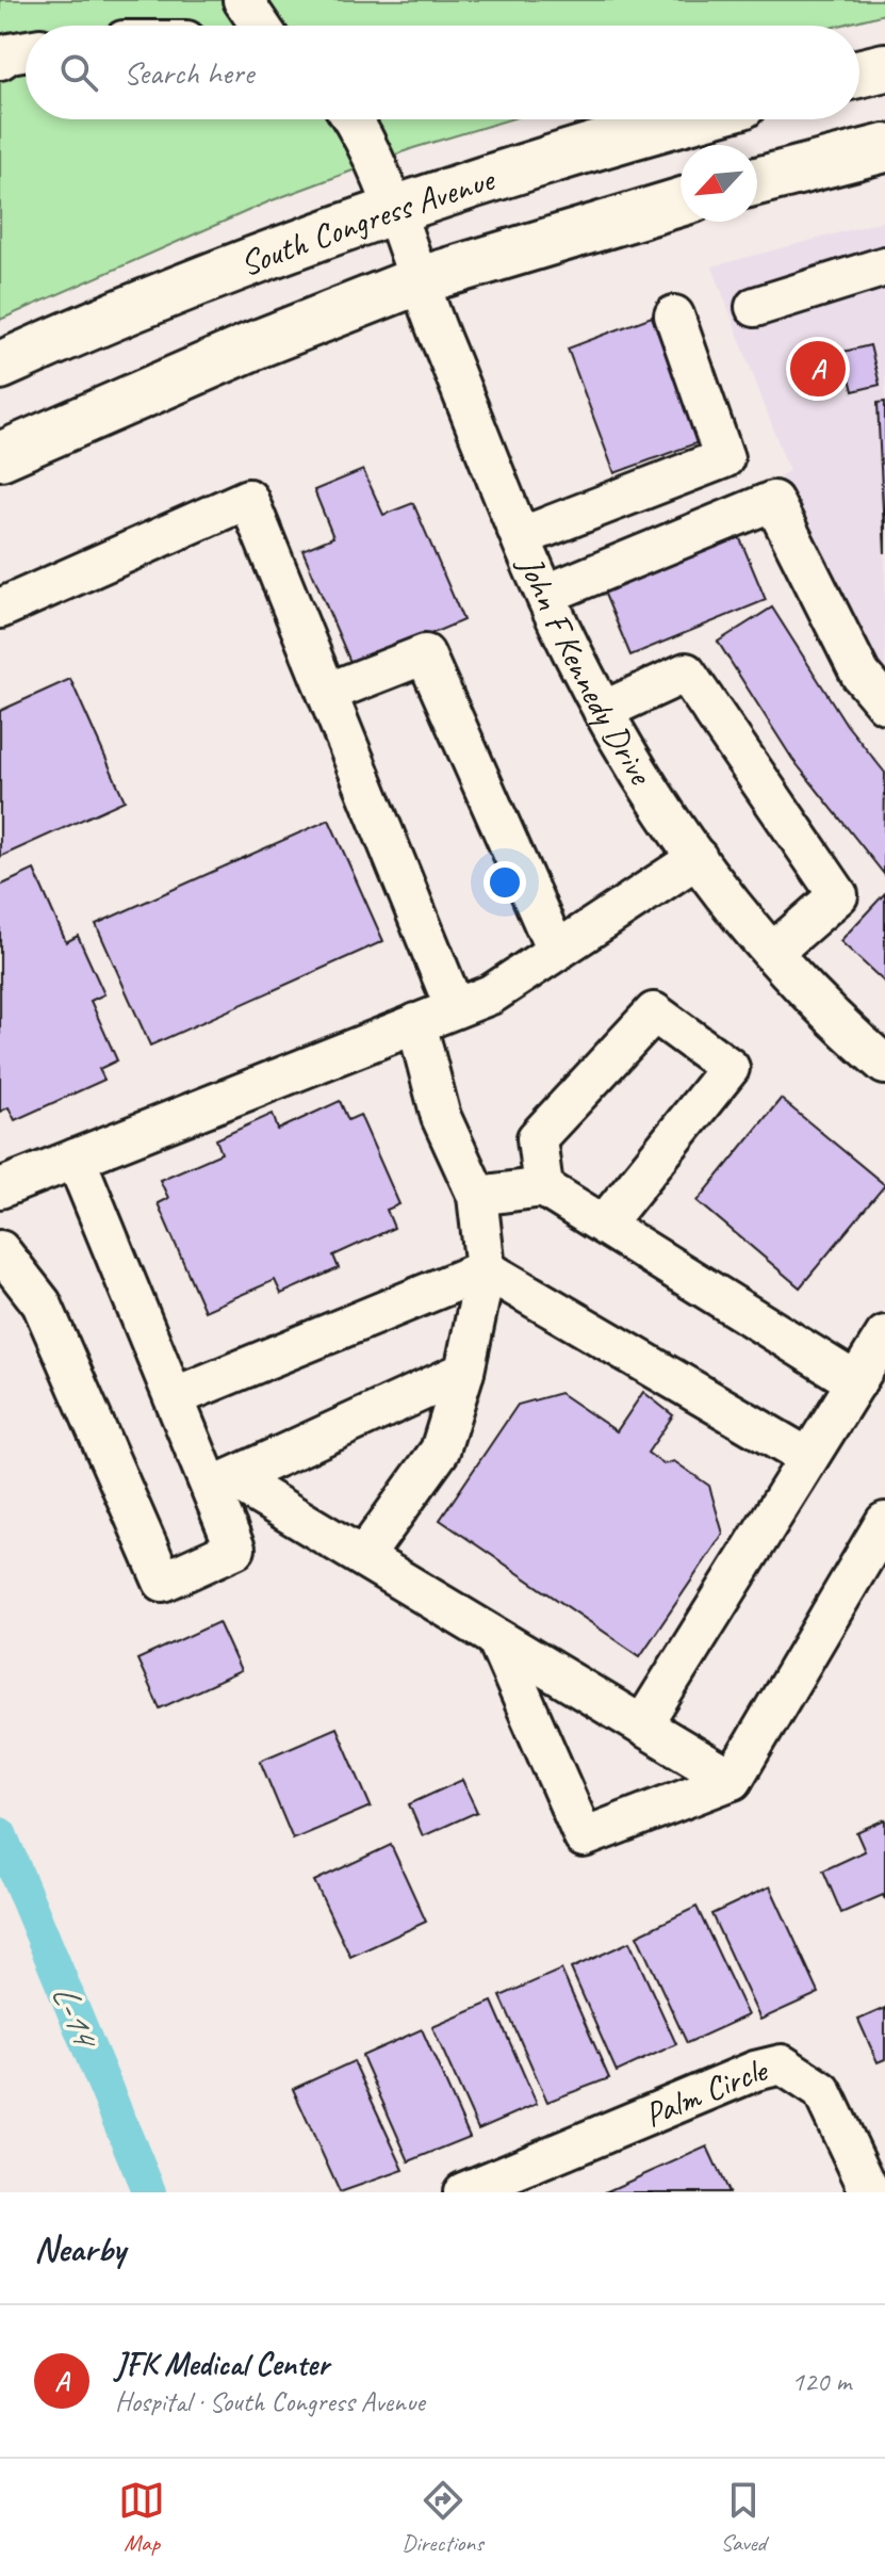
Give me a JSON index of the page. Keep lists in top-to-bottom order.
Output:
{
  "streets": {
    "main road": ["South Congress Avenue"],
    "street": ["John F Kennedy Drive", "Palm Circle"]
  },
  "crossings": [
    ["South Congress Avenue", "John F Kennedy Drive"]
  ],
  "water": ["L-14"],
  "north": "bottom left",
  "page": {
    "search": "Search here",
    "pins": "A",
    "heading": "Nearby",
    "list": [
      {
        "mark": "A",
        "name": "JFK Medical Center",
        "note": "Hospital · South Congress Avenue",
        "value": "120 m"
      }
    ],
    "nav": ["Map", "Directions", "Saved"]
  }
}
